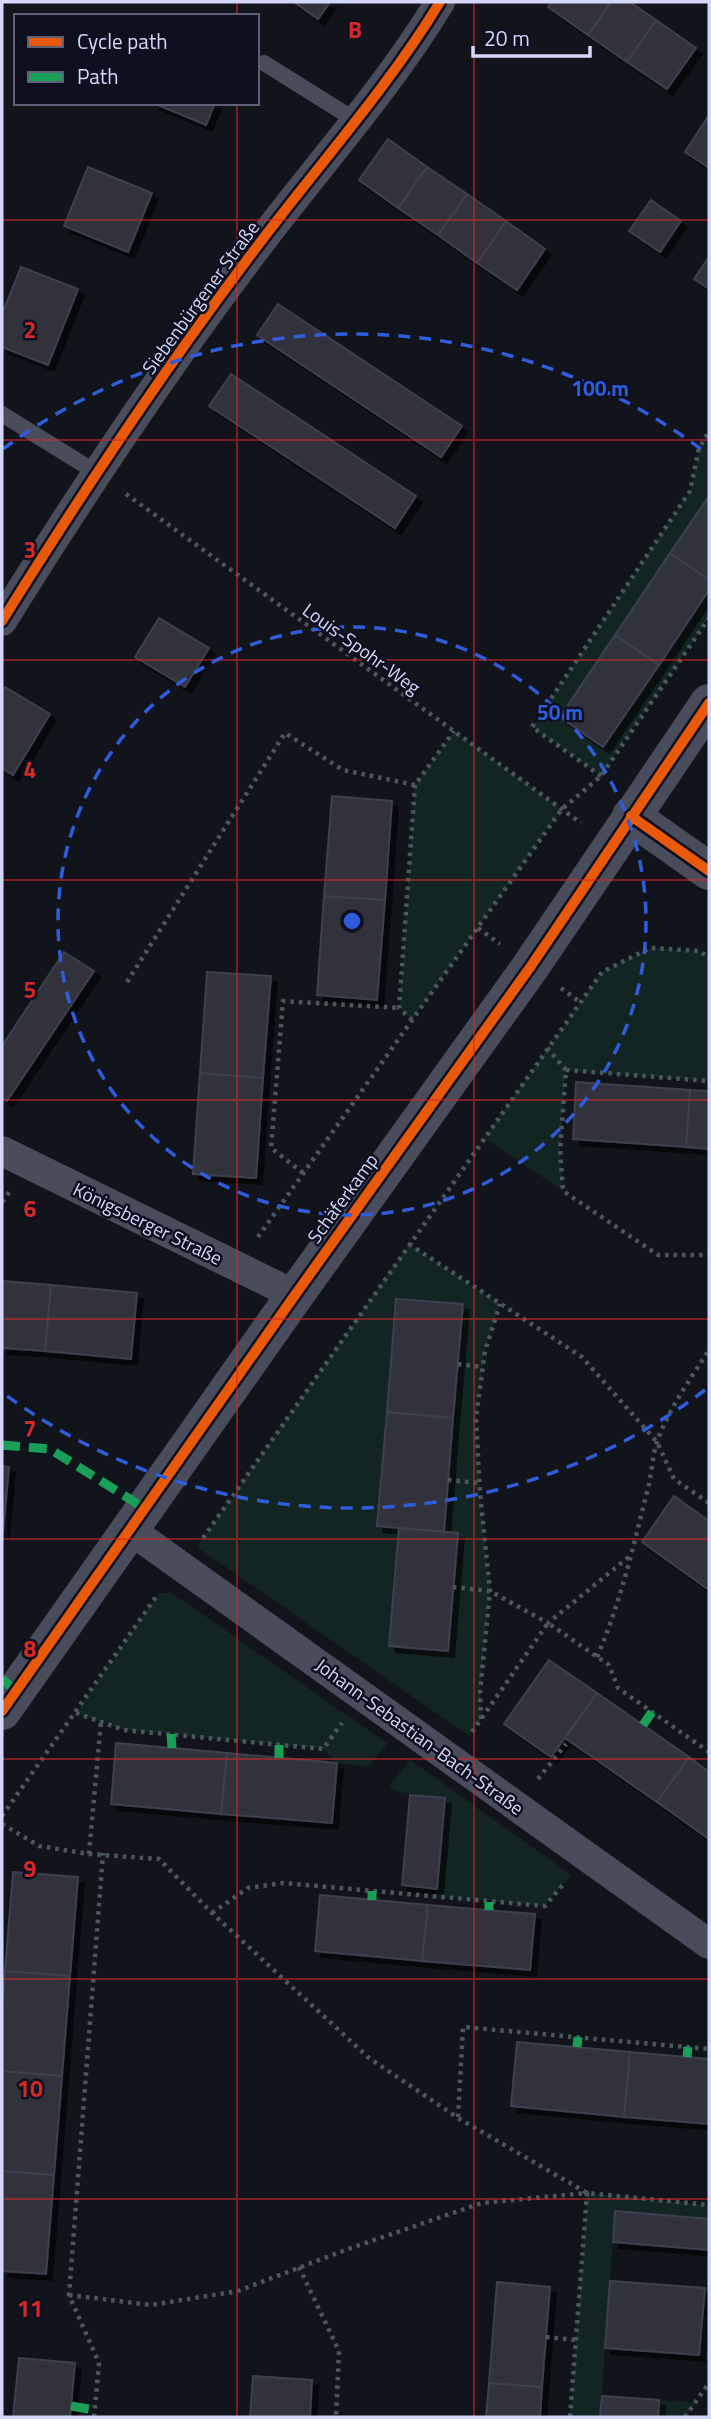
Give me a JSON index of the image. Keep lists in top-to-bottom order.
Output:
{
  "streets": {
    "street": [
      "Siebenbürgener Straße",
      "Schäferkamp",
      "Königsberger Straße",
      "Johann-Sebastian-Bach-Straße"
    ],
    "path": ["Louis-Spohr-Weg"]
  },
  "crossings": [
    ["Siebenbürgener Straße", "Louis-Spohr-Weg"],
    ["Louis-Spohr-Weg", "Schäferkamp"],
    ["Schäferkamp", "Königsberger Straße"],
    ["Schäferkamp", "Johann-Sebastian-Bach-Straße"]
  ],
  "legend": ["Cycle path", "Path"],
  "scale_bar": "20 m",
  "grid": {
    "columns": ["B"],
    "rows": [
      "2",
      "3",
      "4",
      "5",
      "6",
      "7",
      "8",
      "9",
      "10",
      "11"
    ]
  },
  "rings": ["100 m", "50 m"]
}
